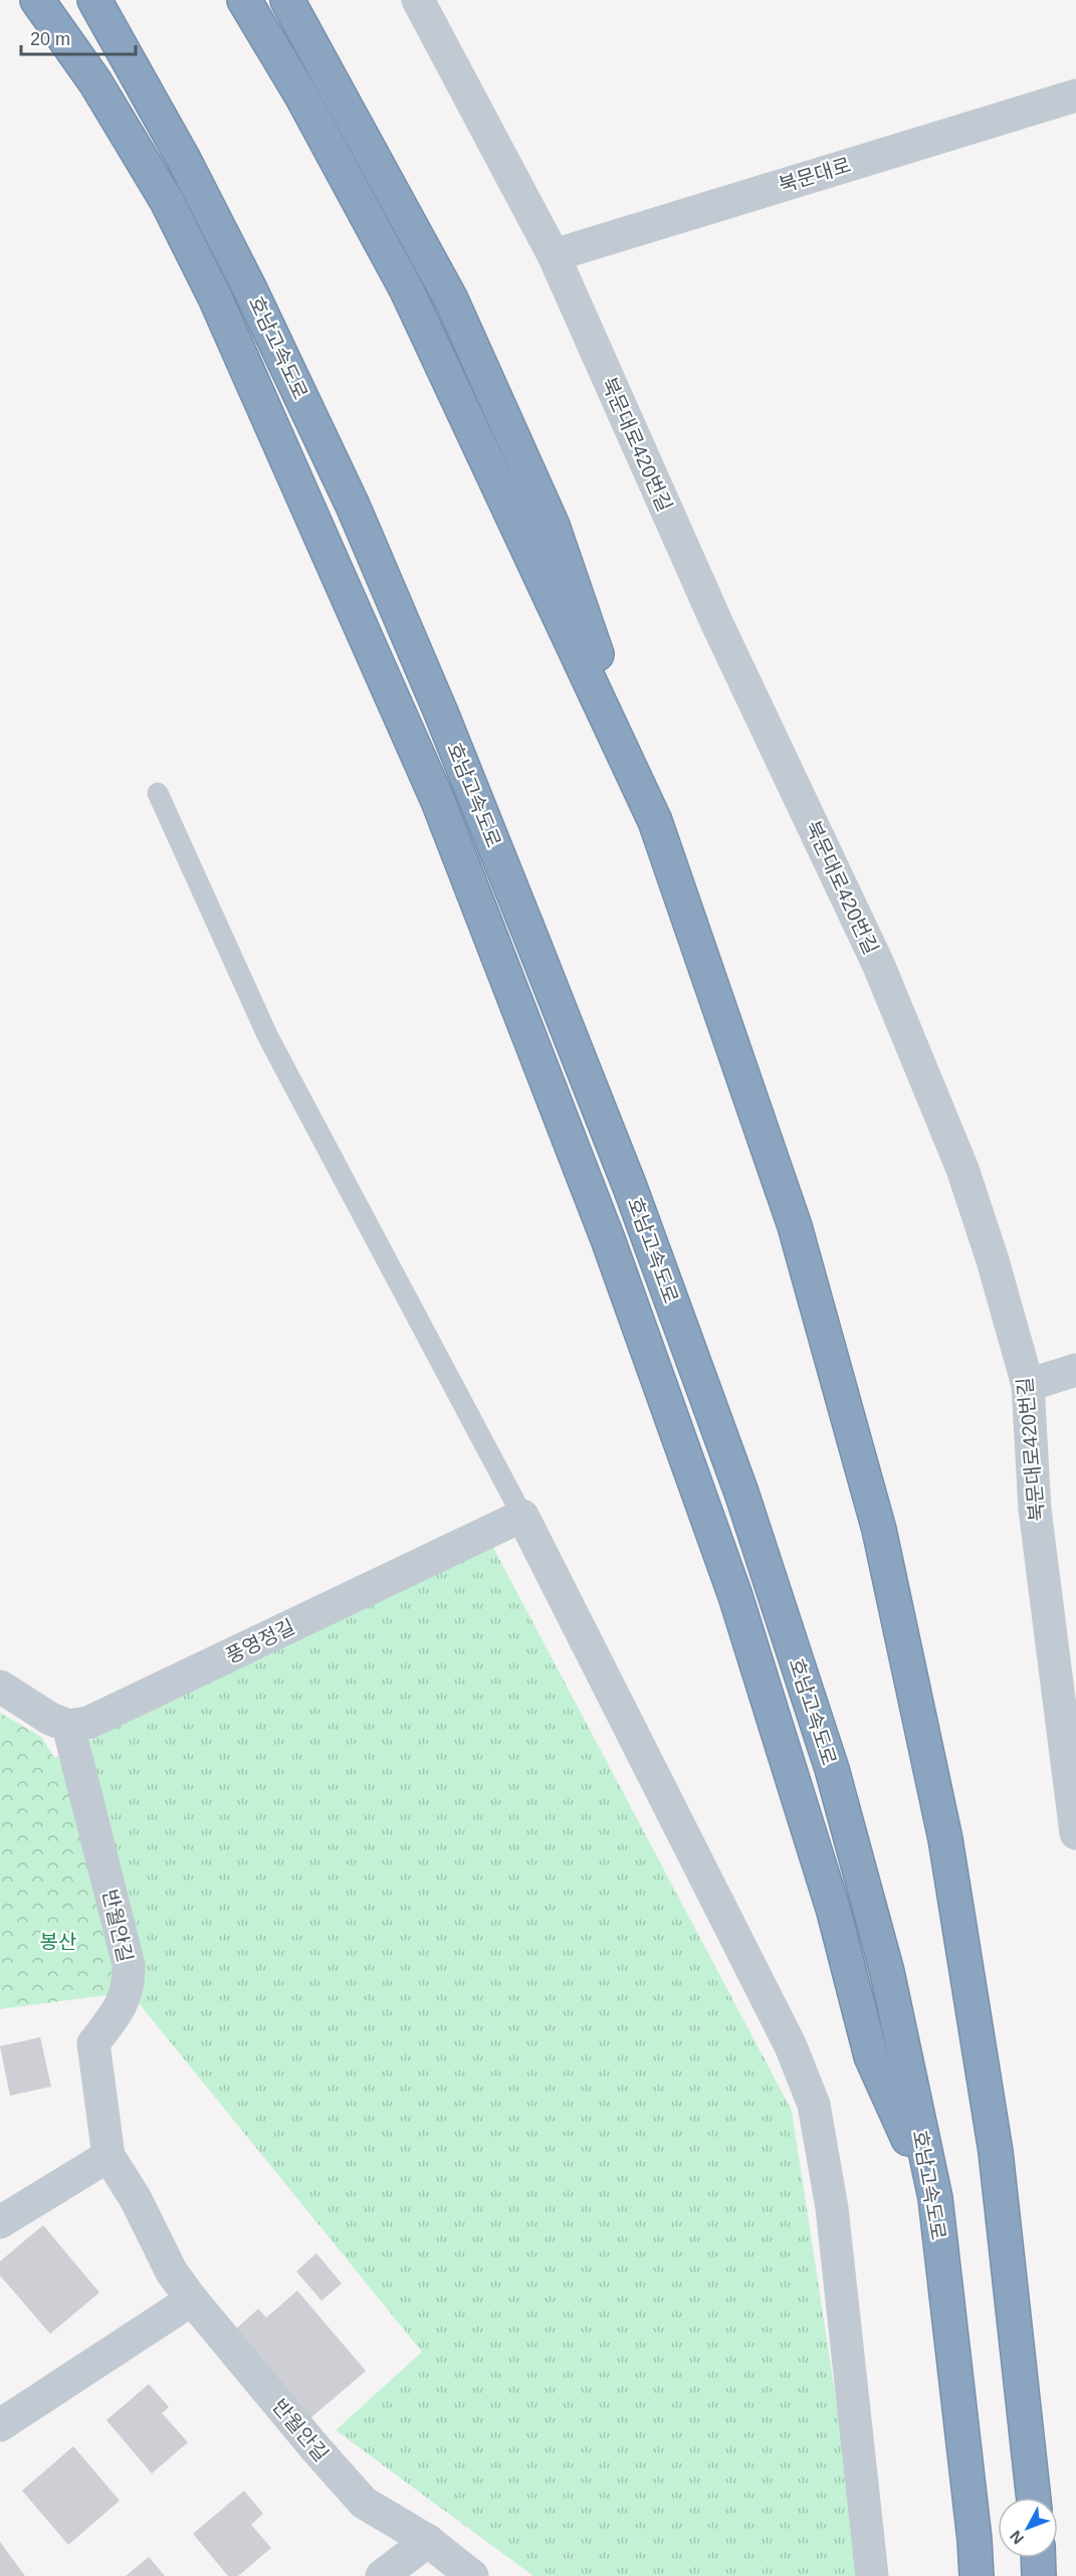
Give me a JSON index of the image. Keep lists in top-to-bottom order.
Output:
{
  "streets": {
    "highway": ["호남고속도로"],
    "street": [
      "북문대로",
      "북문대로420번길",
      "풍영정길",
      "반월안길"
    ]
  },
  "crossings": [
    ["북문대로", "북문대로420번길"],
    ["풍영정길", "반월안길"]
  ],
  "parks": ["봉산"],
  "scale_bar": "20 m",
  "north": "bottom left"
}
